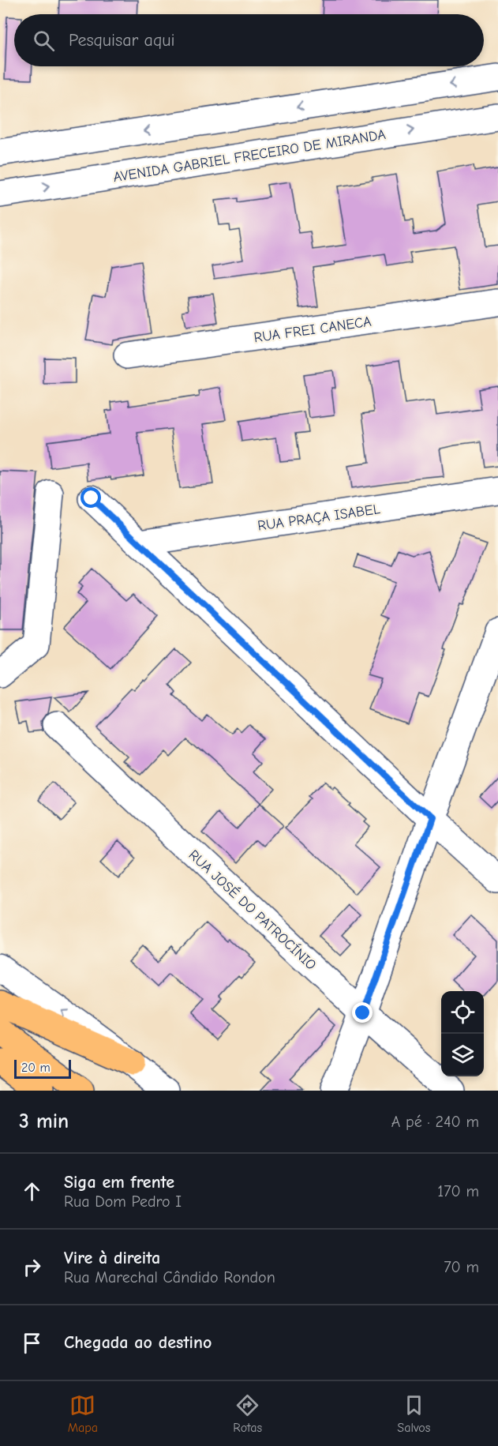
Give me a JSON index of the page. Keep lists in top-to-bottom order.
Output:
{
  "streets": {
    "street": [
      "AVENIDA GABRIEL FRECEIRO DE MIRANDA",
      "RUA FREI CANECA",
      "RUA PRAÇA ISABEL",
      "RUA JOSÉ DO PATROCÍNIO"
    ]
  },
  "scale_bar": "20 m",
  "page": {
    "search": "Pesquisar aqui",
    "scale": "20 m",
    "heading": ["3 min", "A pé · 240 m"],
    "list": [
      ["Siga em frente", "Rua Dom Pedro I", "170 m"],
      ["Vire à direita", "Rua Marechal Cândido Rondon", "70 m"],
      "Chegada ao destino"
    ],
    "nav": ["Mapa", "Rotas", "Salvos"]
  }
}
